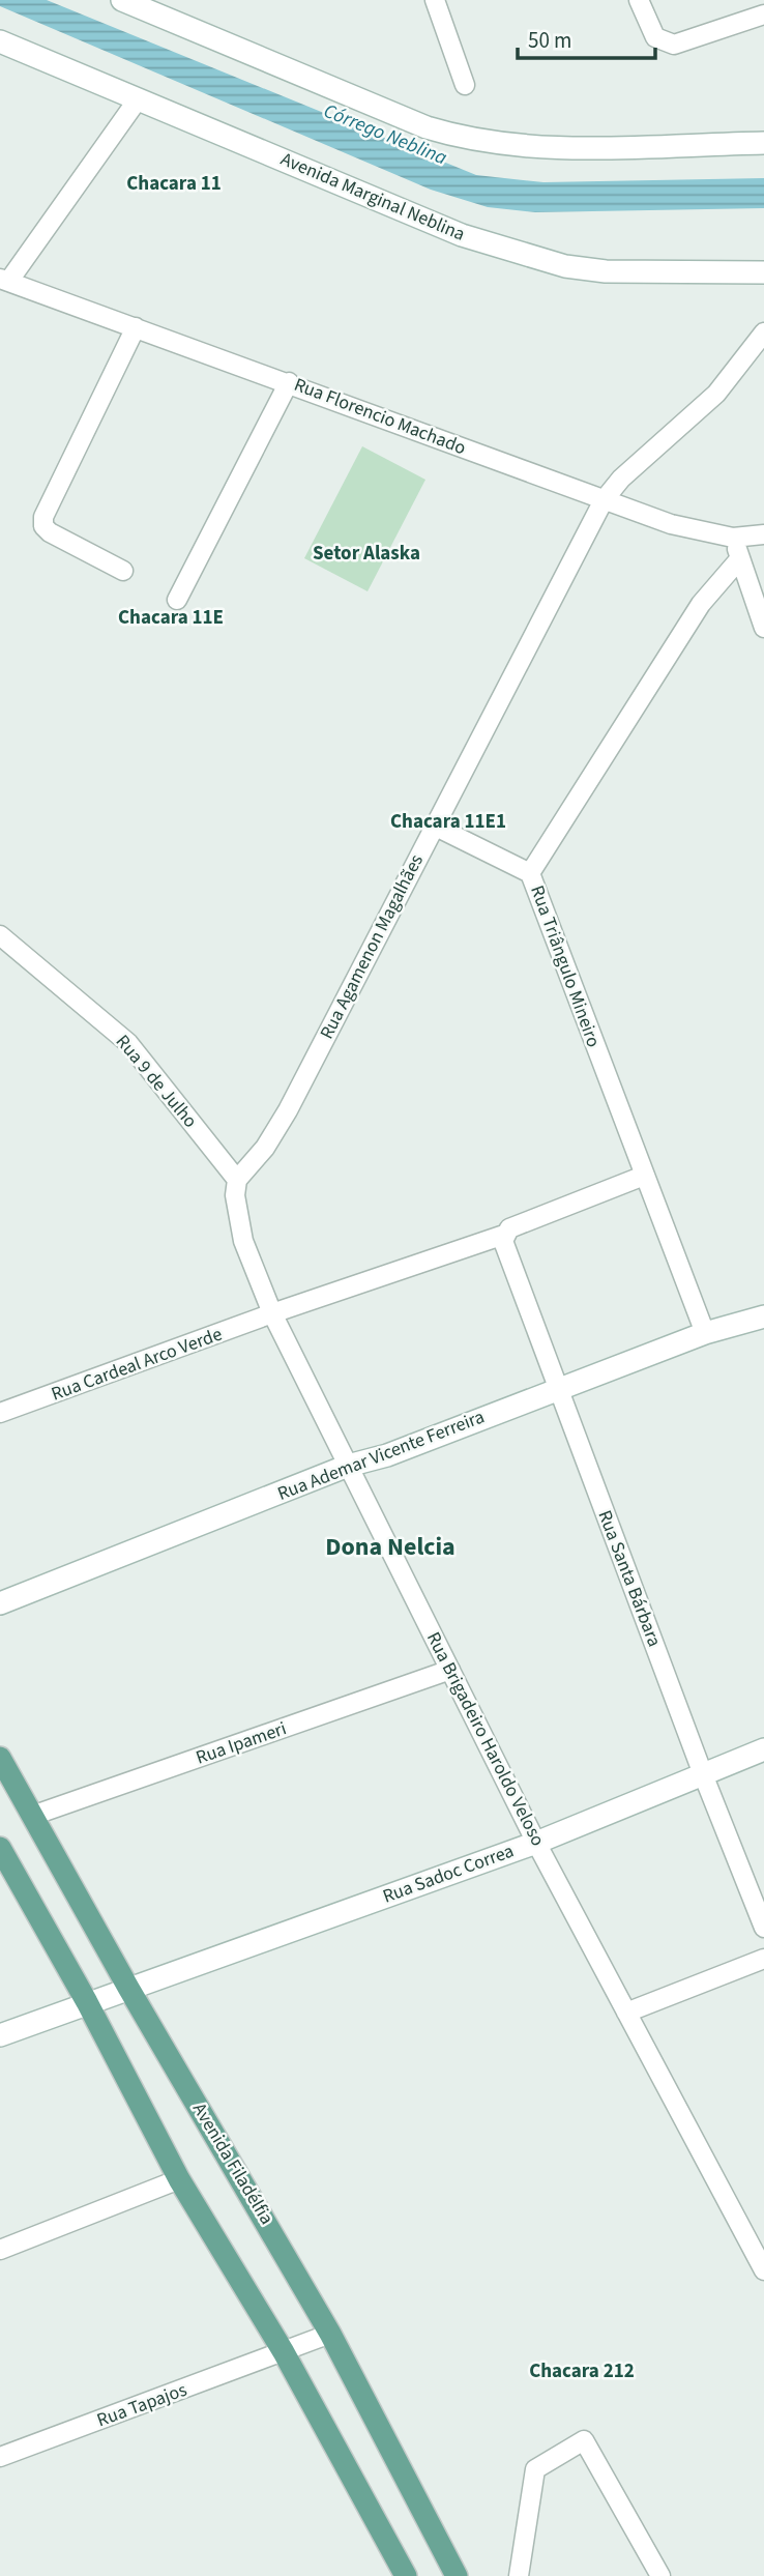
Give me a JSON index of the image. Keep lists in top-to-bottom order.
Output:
{
  "streets": {
    "main road": ["Avenida Filadélfia"],
    "street": [
      "Avenida Marginal Neblina",
      "Rua Florencio Machado",
      "Rua Agamenon Magalhães",
      "Rua Triângulo Mineiro",
      "Rua 9 de Julho",
      "Rua Cardeal Arco Verde",
      "Rua Ademar Vicente Ferreira",
      "Rua Santa Bárbara",
      "Rua Brigadeiro Haroldo Veloso",
      "Rua Ipameri",
      "Rua Sadoc Correa",
      "Rua Tapajos"
    ]
  },
  "crossings": [
    ["Rua Florencio Machado", "Rua Agamenon Magalhães"],
    ["Rua Agamenon Magalhães", "Rua 9 de Julho"],
    ["Rua Agamenon Magalhães", "Rua Brigadeiro Haroldo Veloso"],
    ["Rua Triângulo Mineiro", "Rua Ademar Vicente Ferreira"],
    ["Rua 9 de Julho", "Rua Brigadeiro Haroldo Veloso"],
    ["Rua Cardeal Arco Verde", "Rua Santa Bárbara"],
    ["Rua Cardeal Arco Verde", "Rua Brigadeiro Haroldo Veloso"],
    ["Rua Ademar Vicente Ferreira", "Rua Santa Bárbara"],
    ["Rua Ademar Vicente Ferreira", "Rua Brigadeiro Haroldo Veloso"],
    ["Rua Santa Bárbara", "Rua Sadoc Correa"],
    ["Rua Brigadeiro Haroldo Veloso", "Rua Ipameri"],
    ["Rua Brigadeiro Haroldo Veloso", "Rua Sadoc Correa"],
    ["Rua Ipameri", "Avenida Filadélfia"],
    ["Rua Sadoc Correa", "Avenida Filadélfia"],
    ["Avenida Filadélfia", "Rua Tapajos"]
  ],
  "districts": [
    "Chacara 11",
    "Setor Alaska",
    "Chacara 11E",
    "Chacara 11E1",
    "Dona Nelcia",
    "Chacara 212"
  ],
  "water": ["Córrego Neblina"],
  "scale_bar": "50 m"
}
